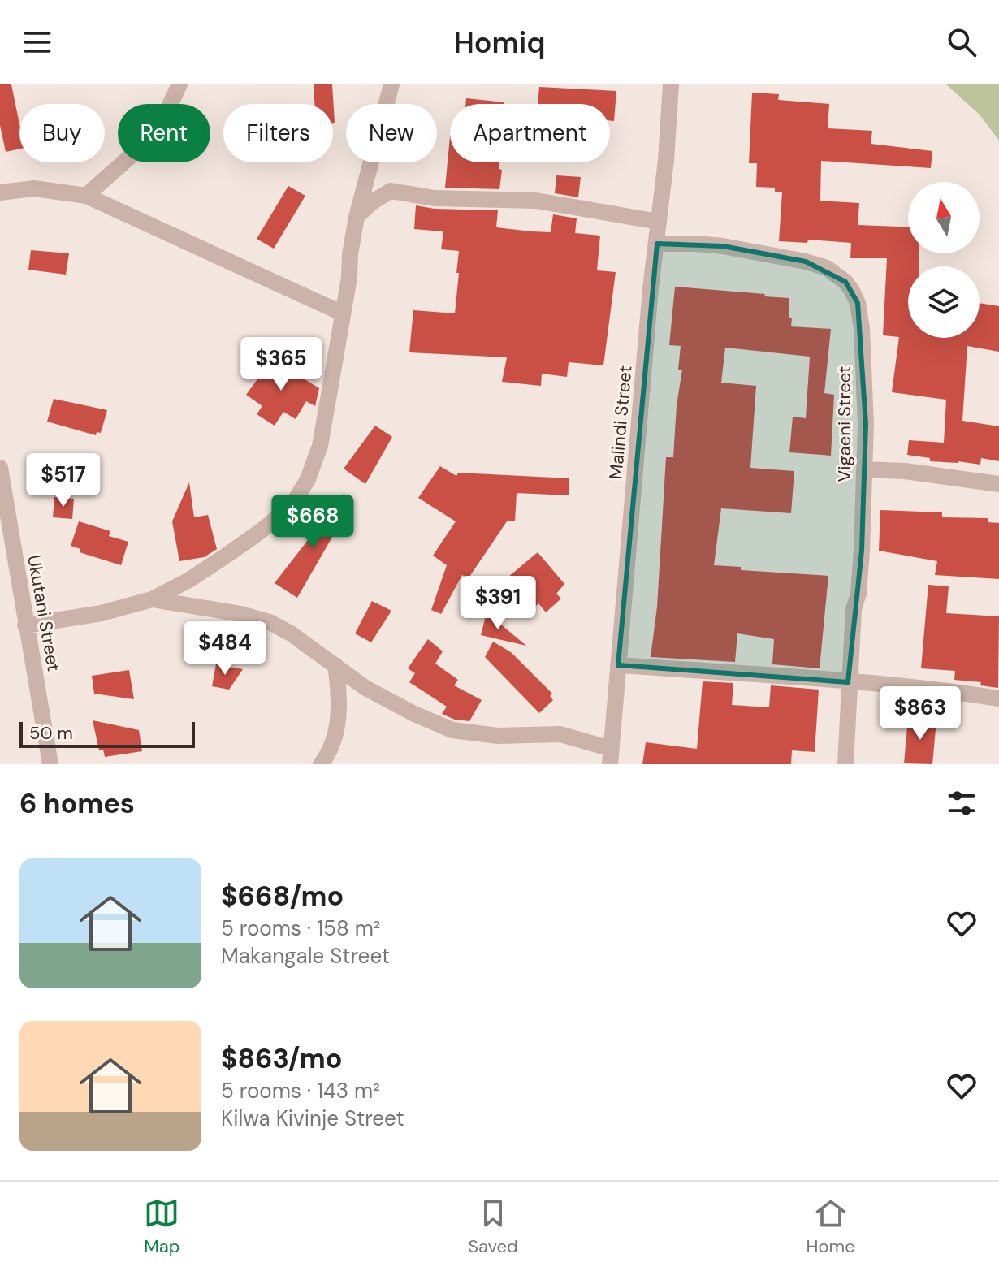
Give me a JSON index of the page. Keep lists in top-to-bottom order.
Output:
{
  "streets": {
    "street": ["Malindi Street", "Vigaeni Street", "Ukutani Street"]
  },
  "crossings": [
    ["Malindi Street", "Vigaeni Street"]
  ],
  "scale_bar": "50 m",
  "north": "top",
  "page": {
    "header": "Homiq",
    "chip": [
      "Buy",
      "Rent",
      "Filters",
      "New",
      "Apartment"
    ],
    "price": [
      "$365",
      "$517",
      "$668",
      "$391",
      "$484",
      "$863"
    ],
    "scale": "50 m",
    "heading": "6 homes",
    "list": [
      {
        "name": "$668/mo",
        "note": "5 rooms · 158 m² · Makangale Street"
      },
      {
        "name": "$863/mo",
        "note": "5 rooms · 143 m² · Kilwa Kivinje Street"
      }
    ],
    "tabs": ["Map", "Saved", "Home"]
  }
}
